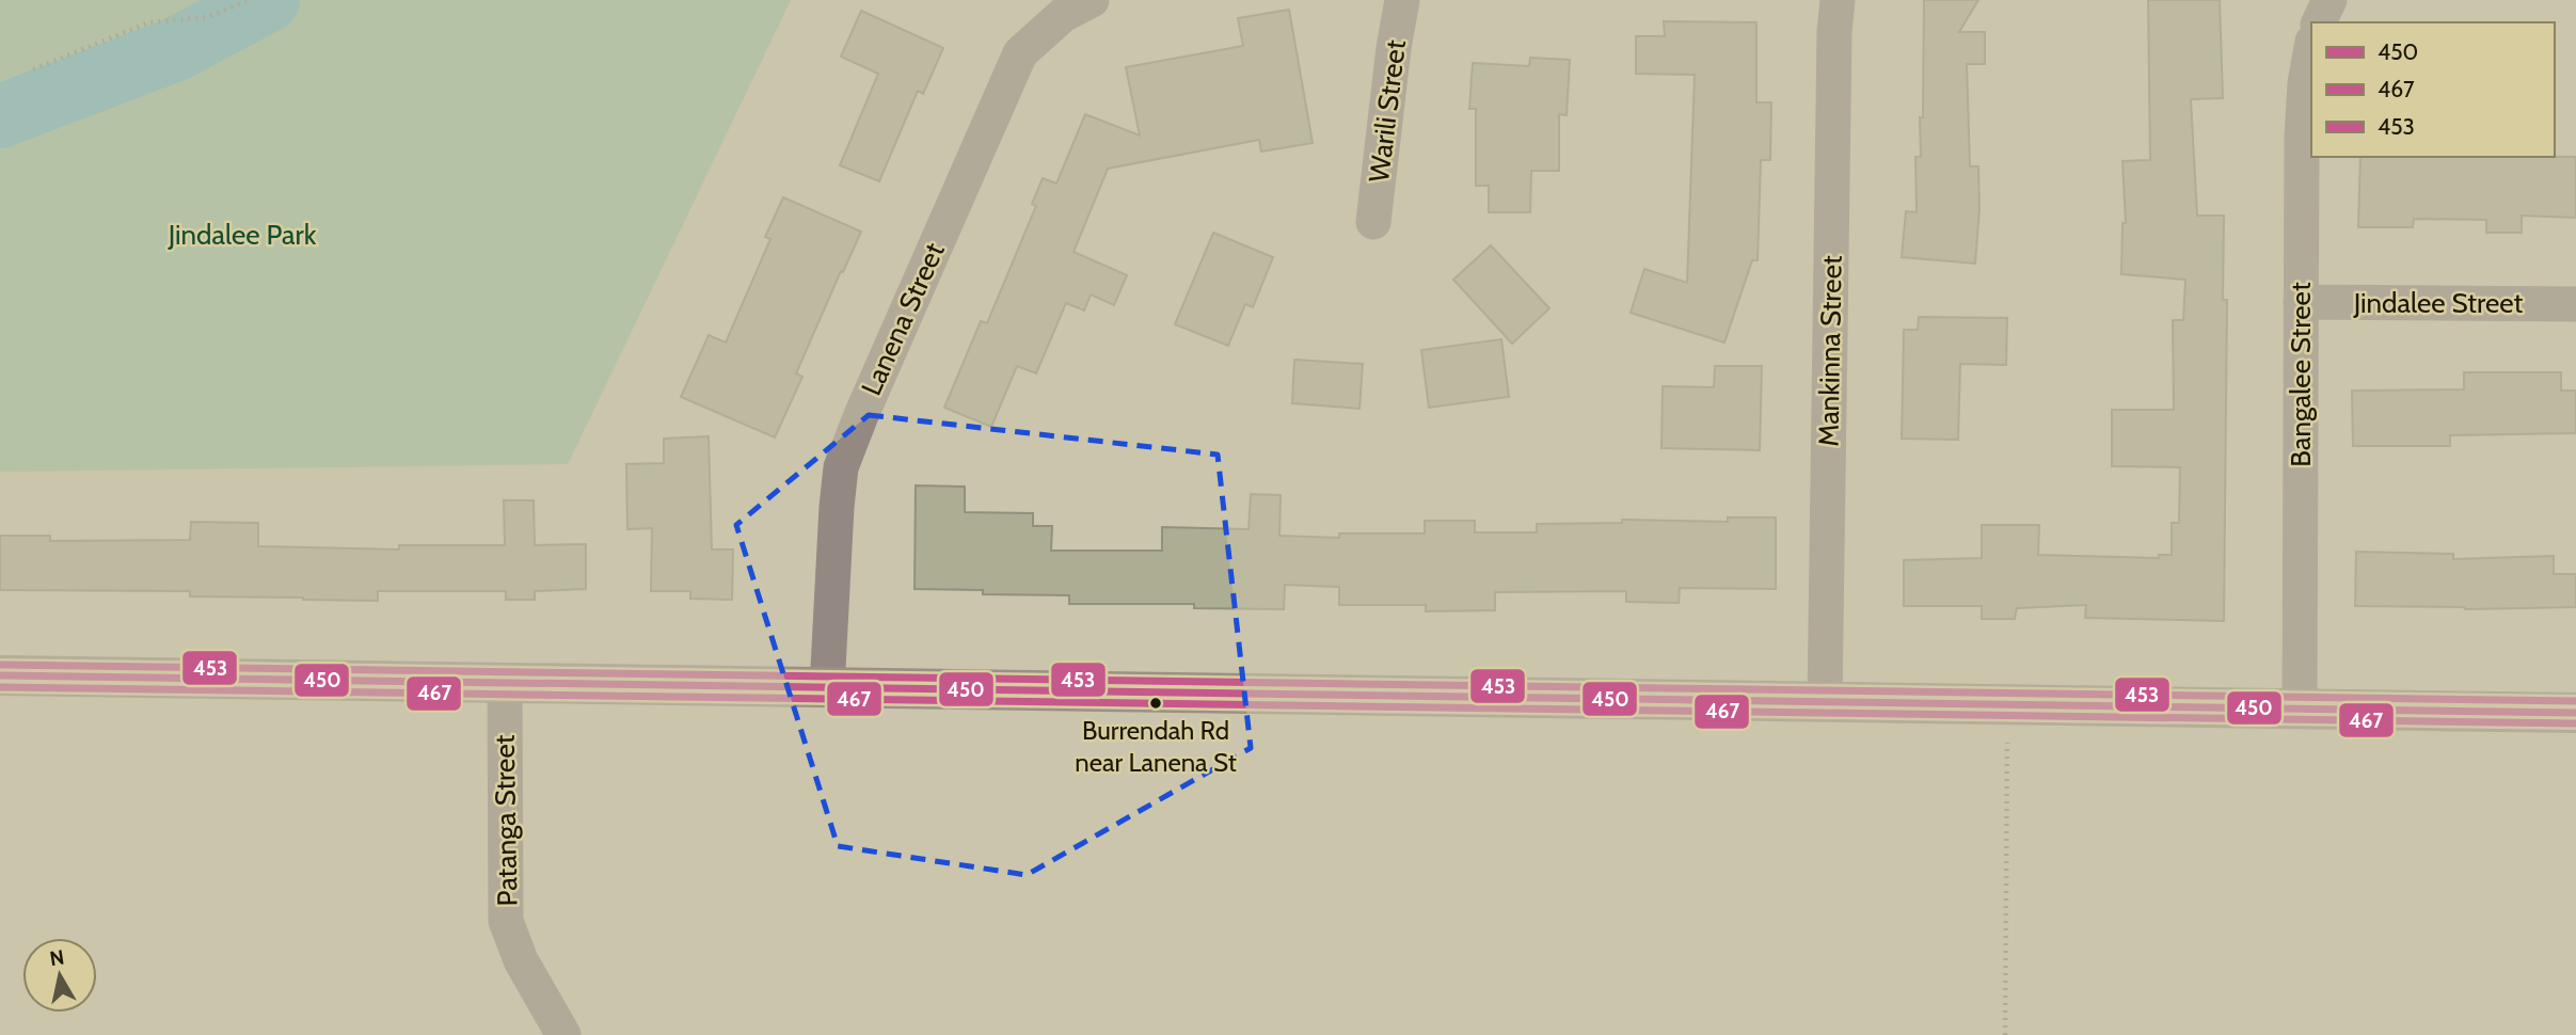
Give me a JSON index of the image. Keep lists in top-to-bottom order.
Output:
{
  "streets": {
    "street": [
      "Warili Street",
      "Jindalee Street",
      "Lanena Street",
      "Mankinna Street",
      "Bangalee Street",
      "Patanga Street"
    ]
  },
  "crossings": [
    ["Jindalee Street", "Bangalee Street"]
  ],
  "parks": ["Jindalee Park"],
  "places": ["Burrendah Rd near Lanena St"],
  "lines": ["transit line 453", "transit line 450", "transit line 467"],
  "legend": ["450", "467", "453"],
  "north": "top"
}
